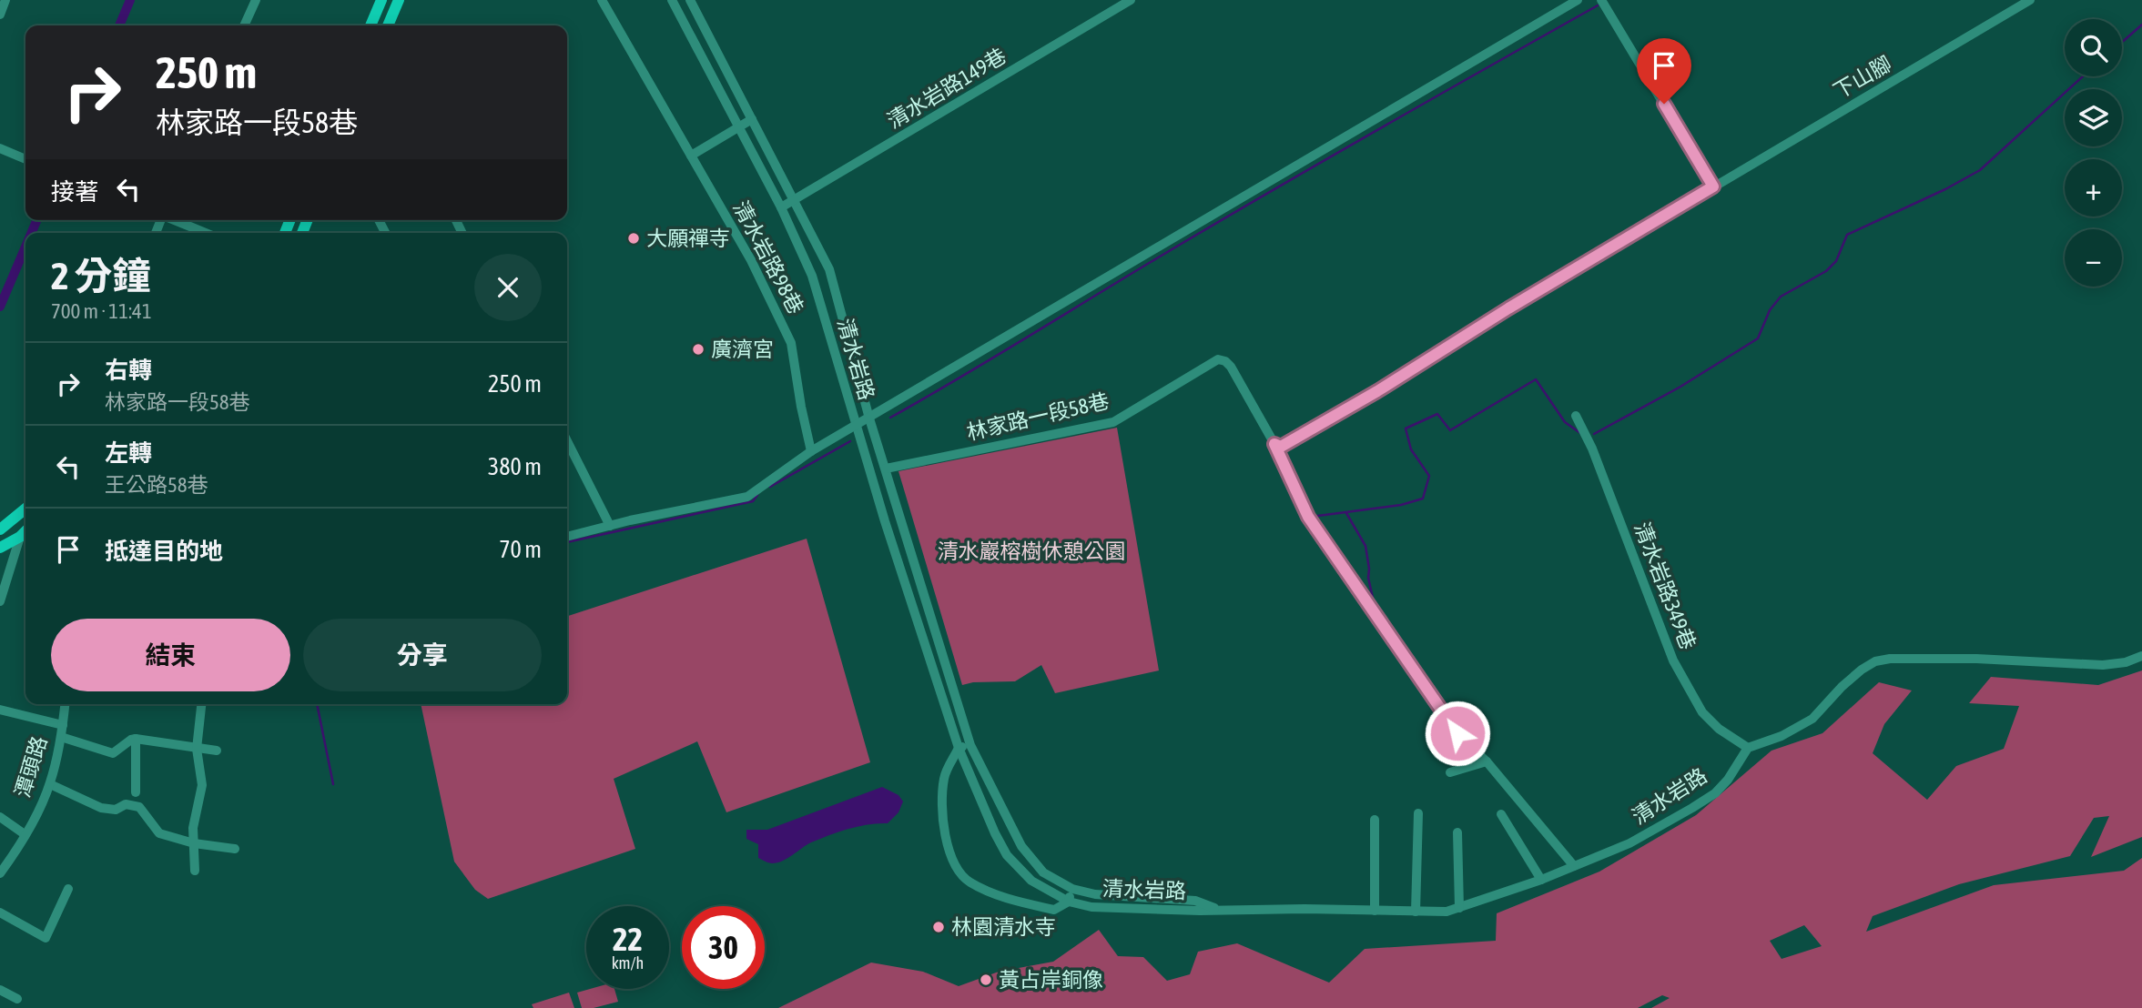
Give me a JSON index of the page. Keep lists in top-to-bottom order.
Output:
{
  "streets": {
    "street": [
      "下山腳",
      "清水岩路149巷",
      "清水岩路98巷",
      "清水岩路",
      "林家路一段58巷",
      "清水岩路349巷",
      "潭頭路"
    ]
  },
  "crossings": [
    ["清水岩路149巷", "清水岩路"],
    ["清水岩路", "林家路一段58巷"],
    ["清水岩路", "清水岩路349巷"]
  ],
  "parks": ["清水巖榕樹休憩公園"],
  "places": [
    "大願禪寺",
    "廣濟宮",
    "林園清水寺",
    "黃占岸銅像"
  ],
  "page": {
    "map_buttons": ["+", "−"],
    "turn": ["250 m", "林家路一段58巷"],
    "then": "接著",
    "heading": ["2 分鐘", "700 m · 11:41"],
    "list": [
      {
        "name": "右轉",
        "note": "林家路一段58巷",
        "value": "250 m"
      },
      {
        "name": "左轉",
        "note": "王公路58巷",
        "value": "380 m"
      },
      {
        "name": "抵達目的地",
        "value": "70 m"
      }
    ],
    "buttons": ["結束", "分享"],
    "speed": "22 km/h",
    "limit": "30"
  }
}
